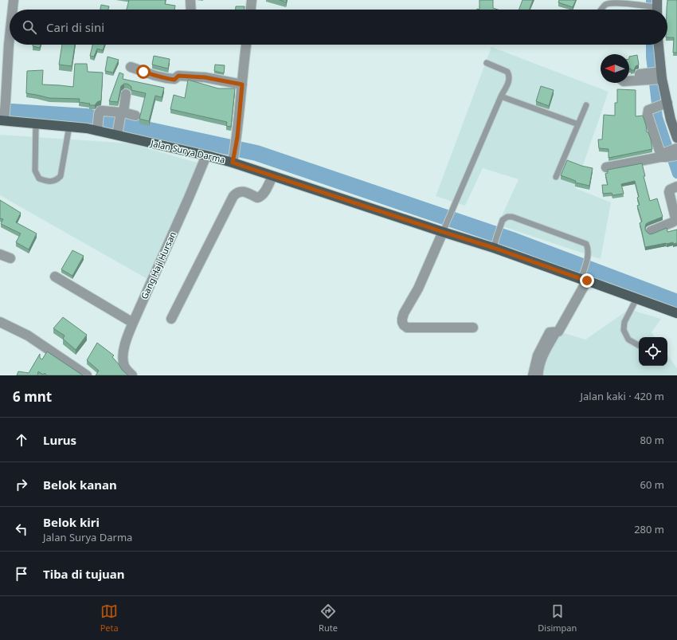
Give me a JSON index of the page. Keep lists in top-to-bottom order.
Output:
{
  "streets": {
    "main road": ["Jalan Surya Darma"],
    "street": ["Gang Haji Hursan"]
  },
  "crossings": [
    ["Jalan Surya Darma", "Gang Haji Hursan"]
  ],
  "north": "left",
  "page": {
    "search": "Cari di sini",
    "heading": ["6 mnt", "Jalan kaki · 420 m"],
    "list": [
      ["Lurus", "80 m"],
      ["Belok kanan", "60 m"],
      ["Belok kiri", "Jalan Surya Darma", "280 m"],
      "Tiba di tujuan"
    ],
    "nav": ["Peta", "Rute", "Disimpan"]
  }
}
